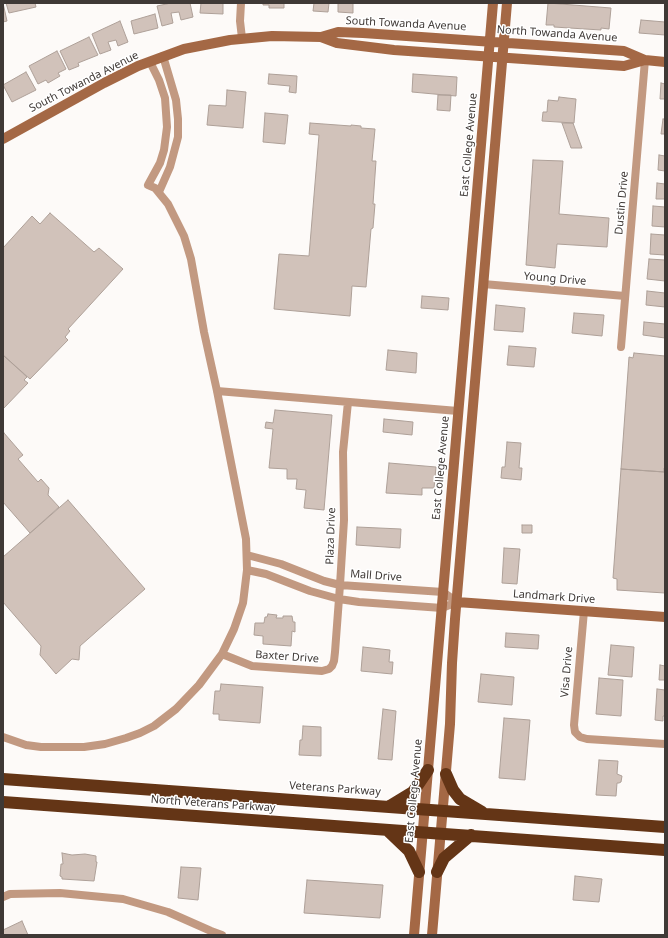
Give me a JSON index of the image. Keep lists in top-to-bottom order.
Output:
{
  "streets": {
    "highway": ["Veterans Parkway", "North Veterans Parkway"],
    "main road": [
      "South Towanda Avenue",
      "North Towanda Avenue",
      "East College Avenue",
      "Landmark Drive"
    ],
    "street": [
      "Dustin Drive",
      "Young Drive",
      "Plaza Drive",
      "Mall Drive",
      "Baxter Drive",
      "Visa Drive"
    ]
  },
  "crossings": [
    ["South Towanda Avenue", "North Towanda Avenue"],
    ["South Towanda Avenue", "East College Avenue"],
    ["North Towanda Avenue", "East College Avenue"],
    ["North Towanda Avenue", "Dustin Drive"],
    ["East College Avenue", "Mall Drive"],
    ["East College Avenue", "Landmark Drive"],
    ["East College Avenue", "Veterans Parkway"],
    ["East College Avenue", "North Veterans Parkway"],
    ["Dustin Drive", "Young Drive"],
    ["Plaza Drive", "Mall Drive"],
    ["Plaza Drive", "Baxter Drive"],
    ["Landmark Drive", "Visa Drive"]
  ]
}
